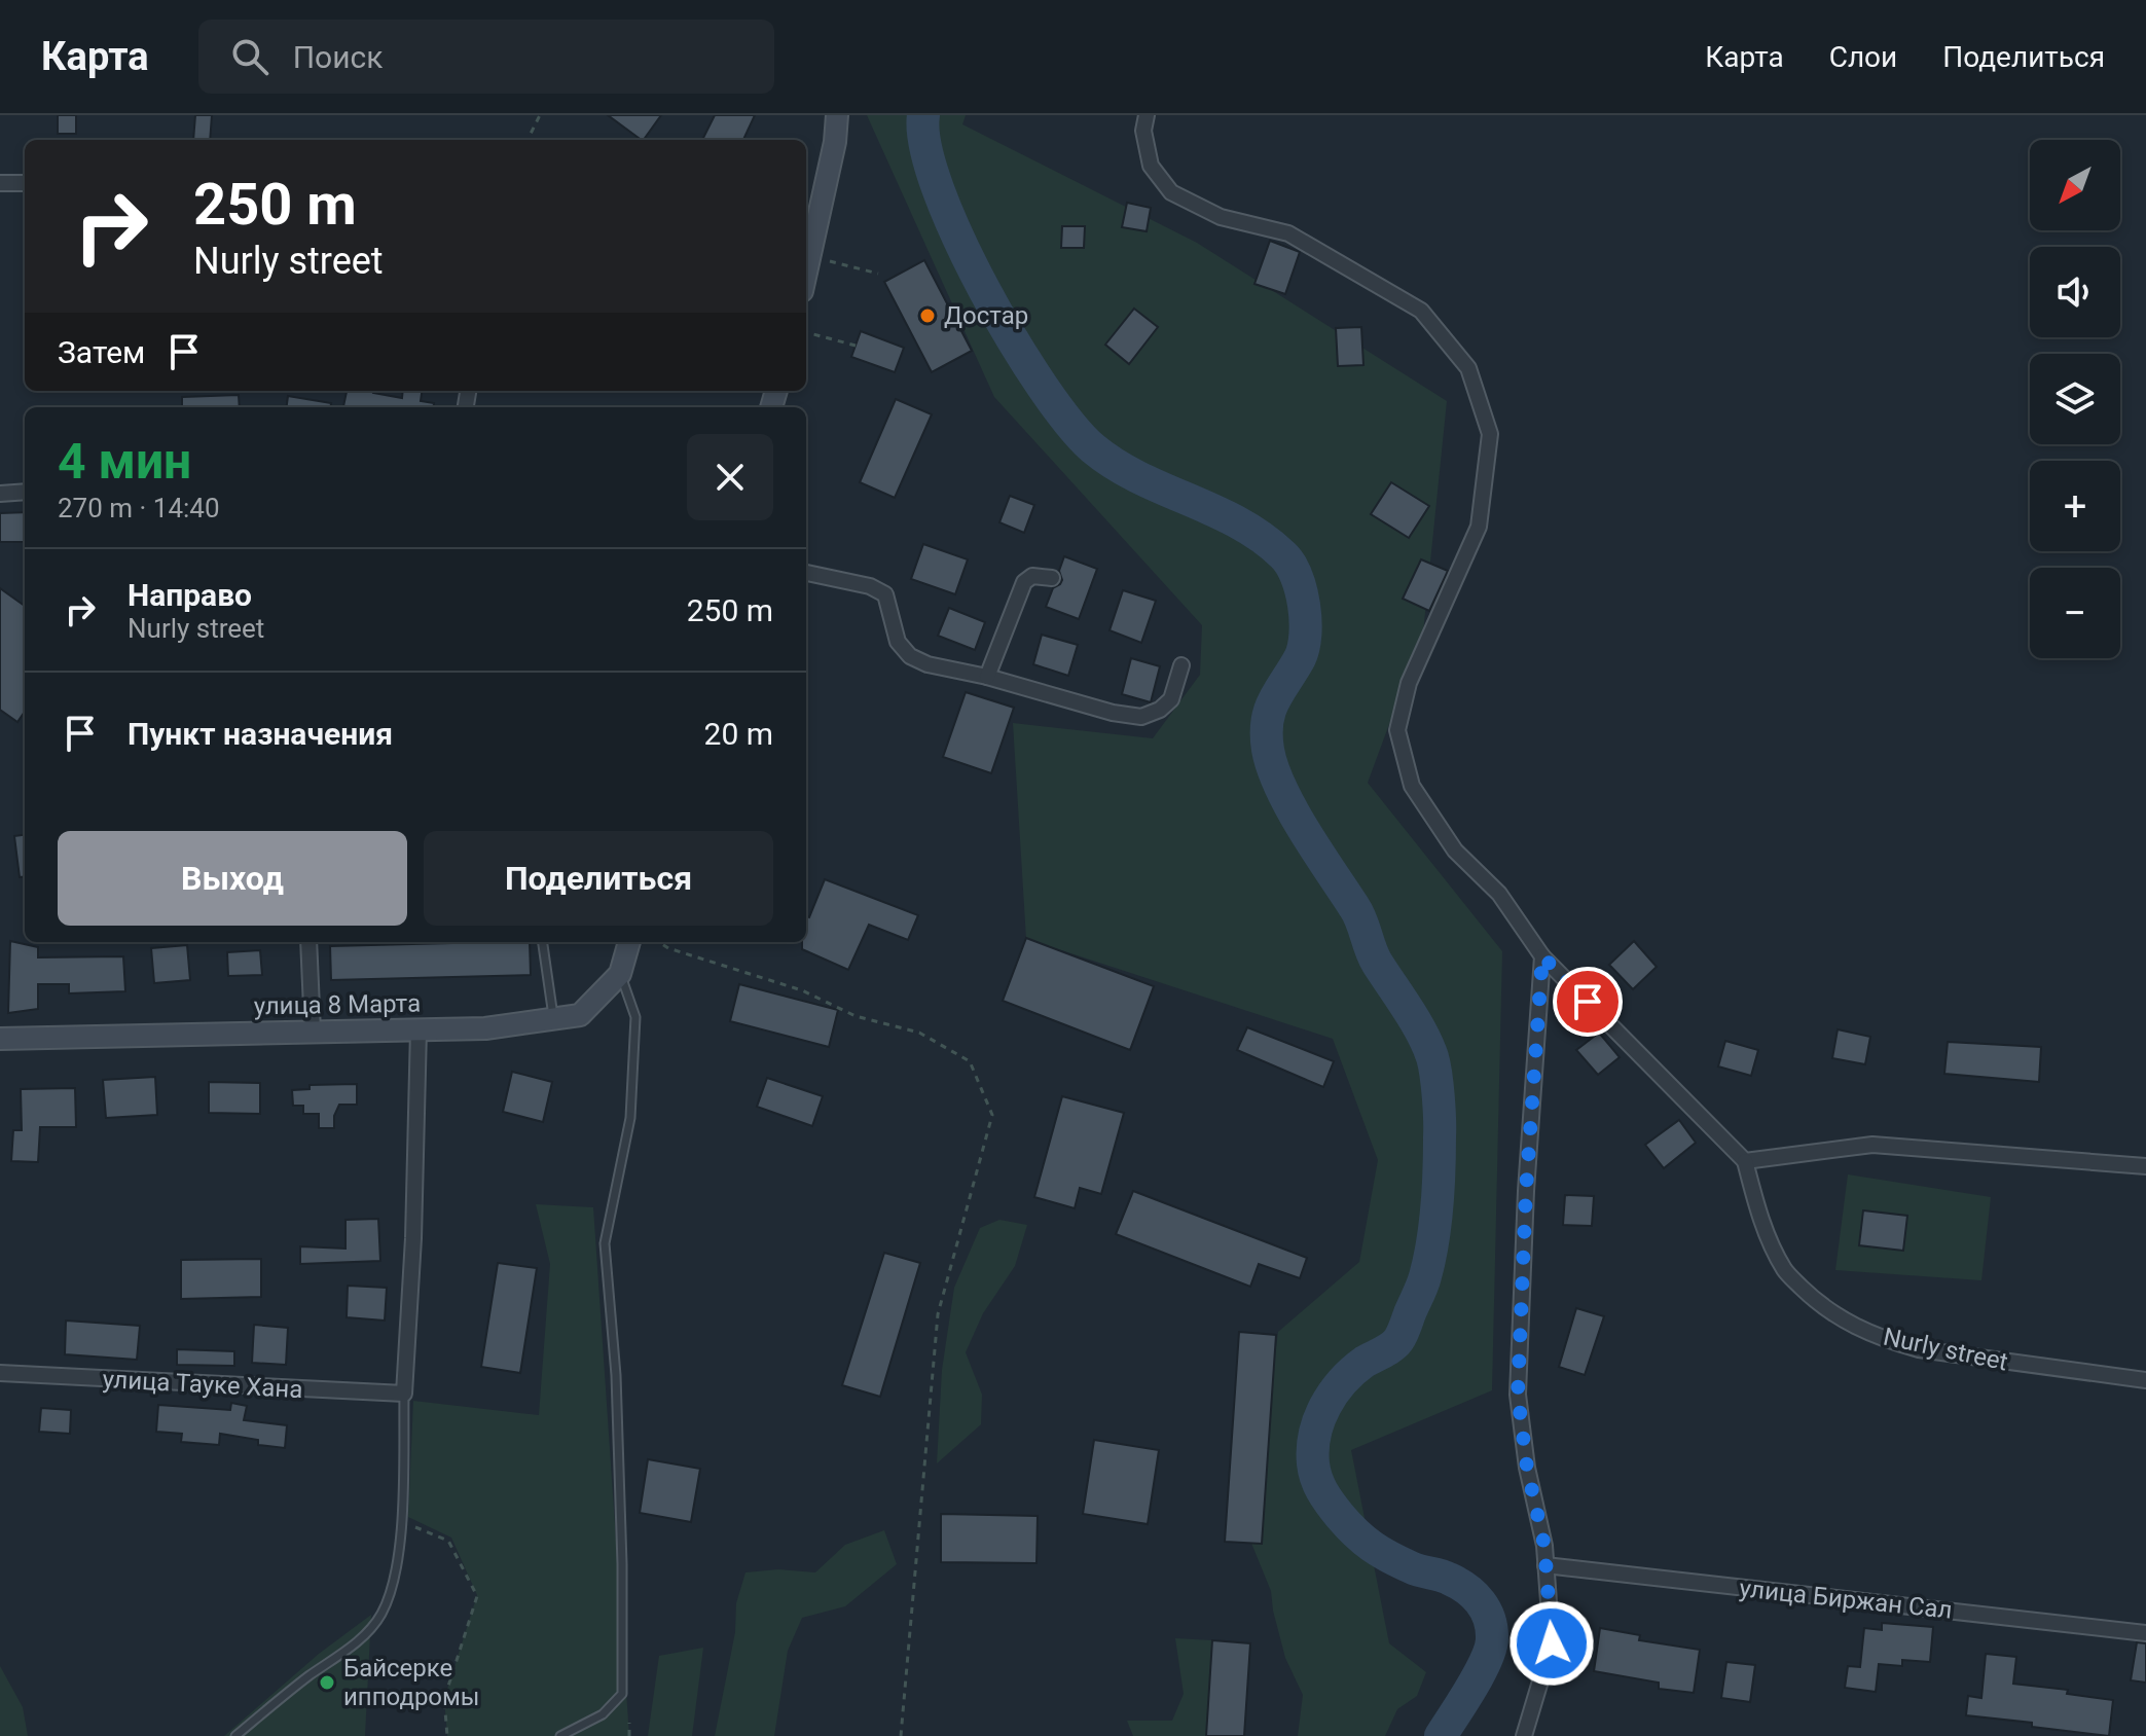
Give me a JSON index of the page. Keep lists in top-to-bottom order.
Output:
{
  "streets": {
    "street": [
      "улица 8 Марта",
      "Nurly street",
      "улица Тауке Хана",
      "улица Биржан Сал"
    ]
  },
  "places": ["Достар", "Байсерке ипподромы"],
  "north": "bottom left",
  "page": {
    "header": "Карта",
    "search": "Поиск",
    "nav": ["Карта", "Слои", "Поделиться"],
    "map_buttons": ["+", "−"],
    "turn": ["250 m", "Nurly street"],
    "then": "Затем",
    "heading": ["4 мин", "270 m · 14:40"],
    "list": [
      {
        "name": "Направо",
        "note": "Nurly street",
        "value": "250 m"
      },
      {
        "name": "Пункт назначения",
        "value": "20 m"
      }
    ],
    "buttons": ["Выход", "Поделиться"]
  }
}
